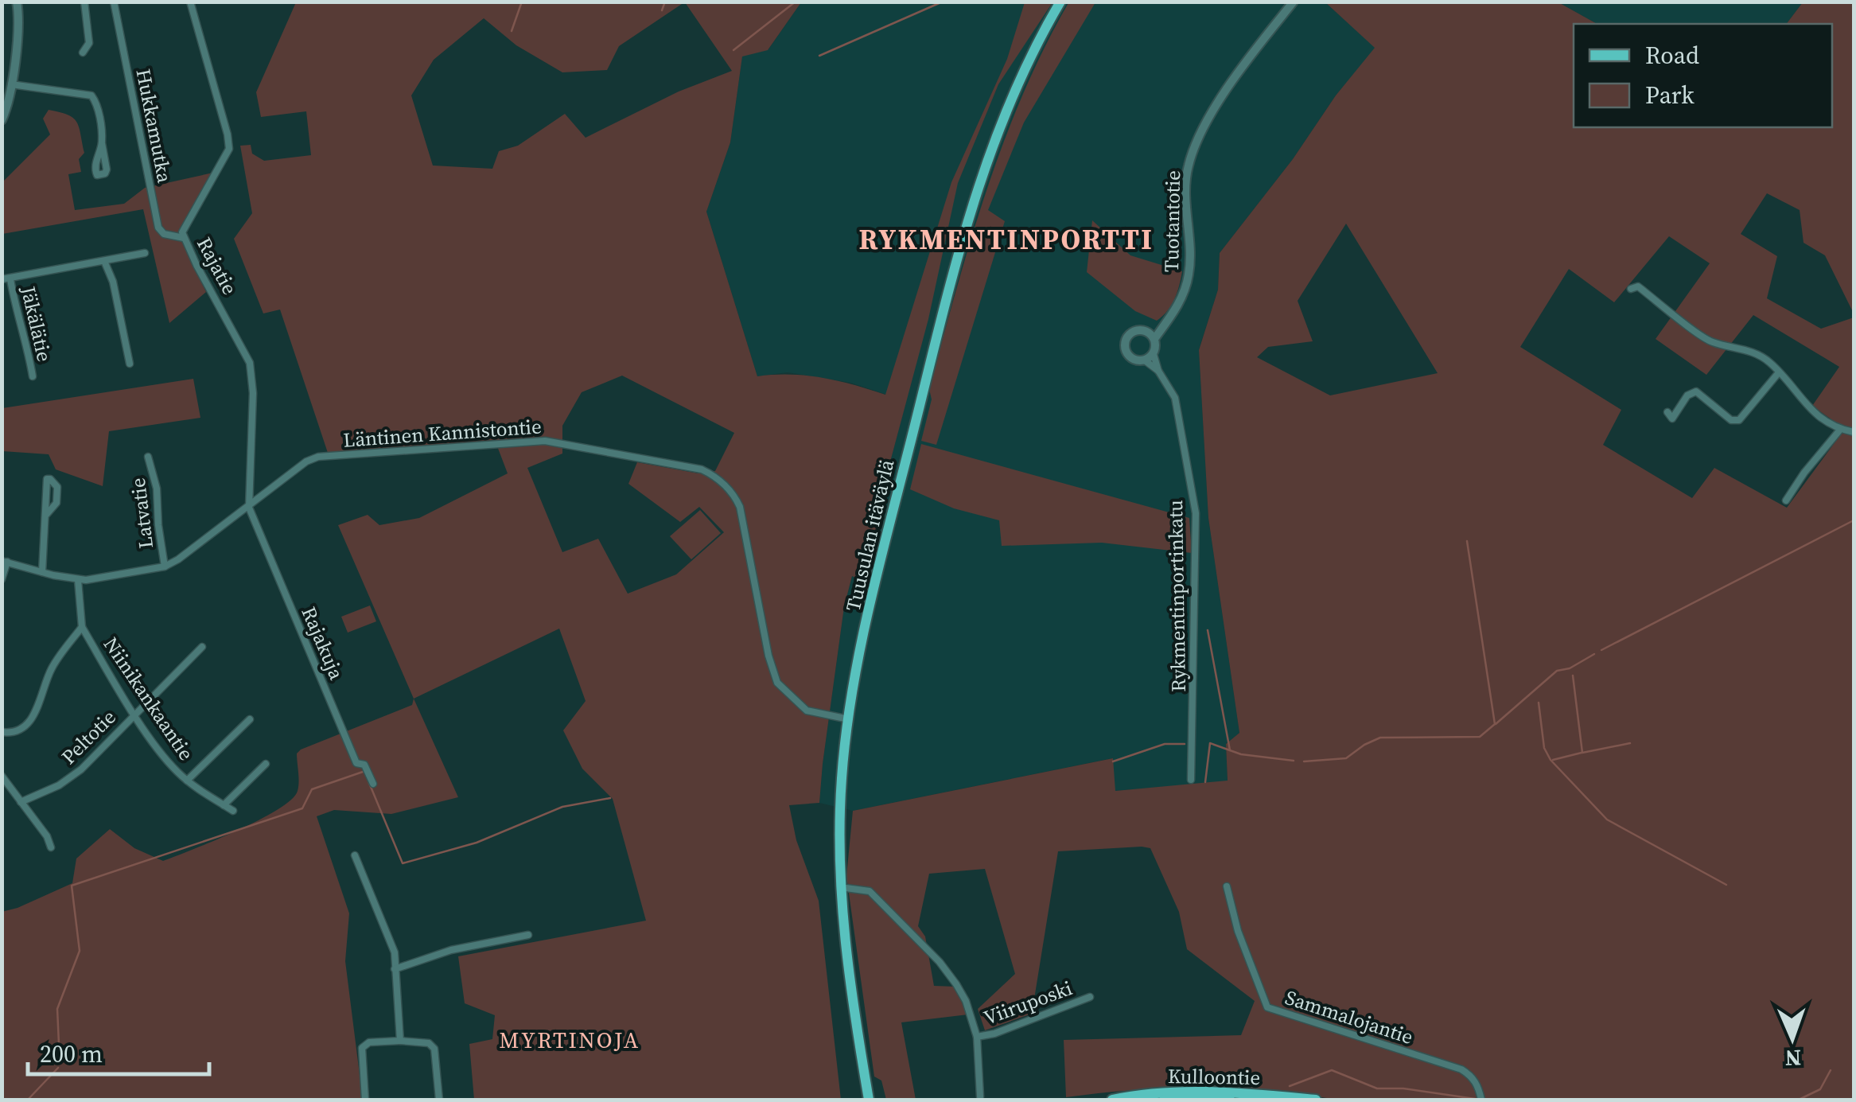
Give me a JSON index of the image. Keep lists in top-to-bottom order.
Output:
{
  "streets": {
    "main road": ["Tuusulan itäväylä", "Kulloontie"],
    "street": [
      "Hukkamutka",
      "Tuotantotie",
      "Rajatie",
      "Jäkälätie",
      "Läntinen Kannistontie",
      "Latvatie",
      "Rykmentinportinkatu",
      "Rajakuja",
      "Niinikankaantie",
      "Peltotie",
      "Viiruposki",
      "Sammalojantie"
    ]
  },
  "crossings": [
    ["Hukkamutka", "Rajatie"],
    ["Tuotantotie", "Rykmentinportinkatu"],
    ["Rajatie", "Läntinen Kannistontie"],
    ["Rajatie", "Rajakuja"],
    ["Läntinen Kannistontie", "Latvatie"],
    ["Läntinen Kannistontie", "Tuusulan itäväylä"],
    ["Läntinen Kannistontie", "Rajakuja"],
    ["Niinikankaantie", "Peltotie"]
  ],
  "districts": ["RYKMENTINPORTTI", "MYRTINOJA"],
  "legend": ["Road", "Park"],
  "scale_bar": "200 m",
  "north": "bottom"
}
